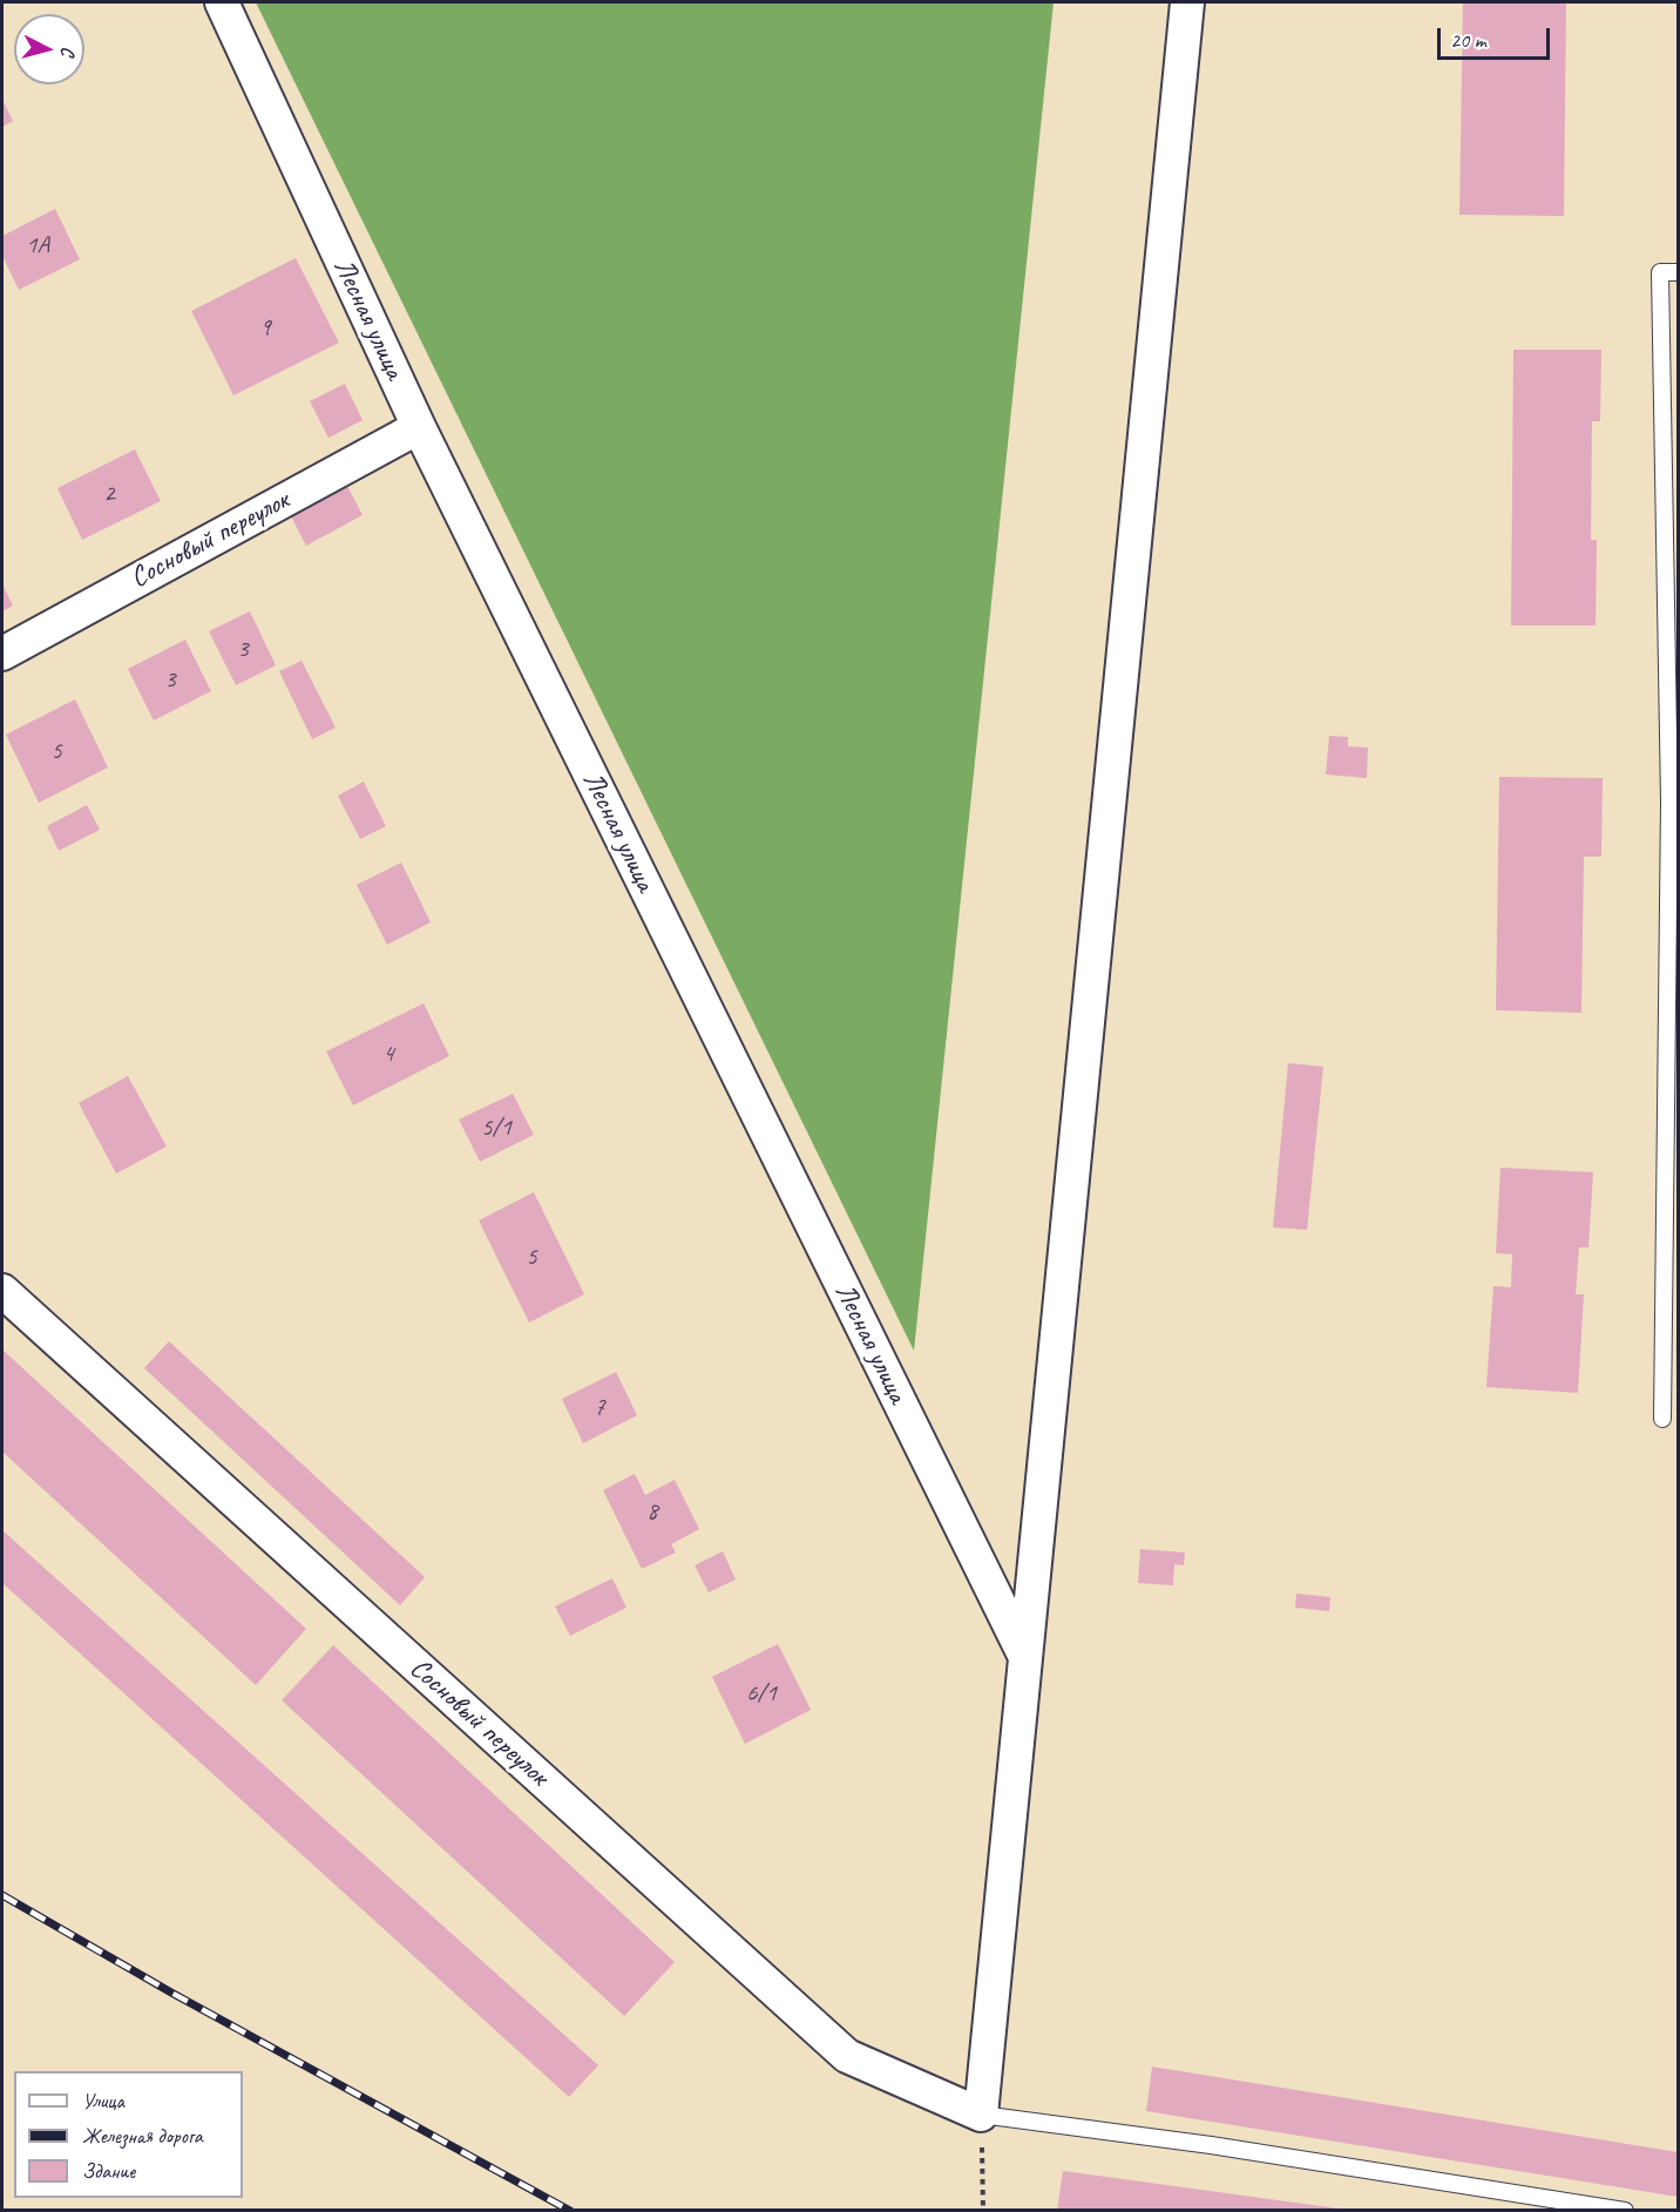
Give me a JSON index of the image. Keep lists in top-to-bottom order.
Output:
{
  "streets": {
    "street": ["Лесная улица", "Сосновый переулок"]
  },
  "crossings": [
    ["Лесная улица", "Сосновый переулок"]
  ],
  "house_numbers": [
    "1А",
    "9",
    "2",
    "3",
    "3",
    "5",
    "4",
    "5/1",
    "5",
    "7",
    "8",
    "6/1"
  ],
  "legend": ["Улица", "Железная дорога", "Здание"],
  "scale_bar": "20 m",
  "north": "right"
}
